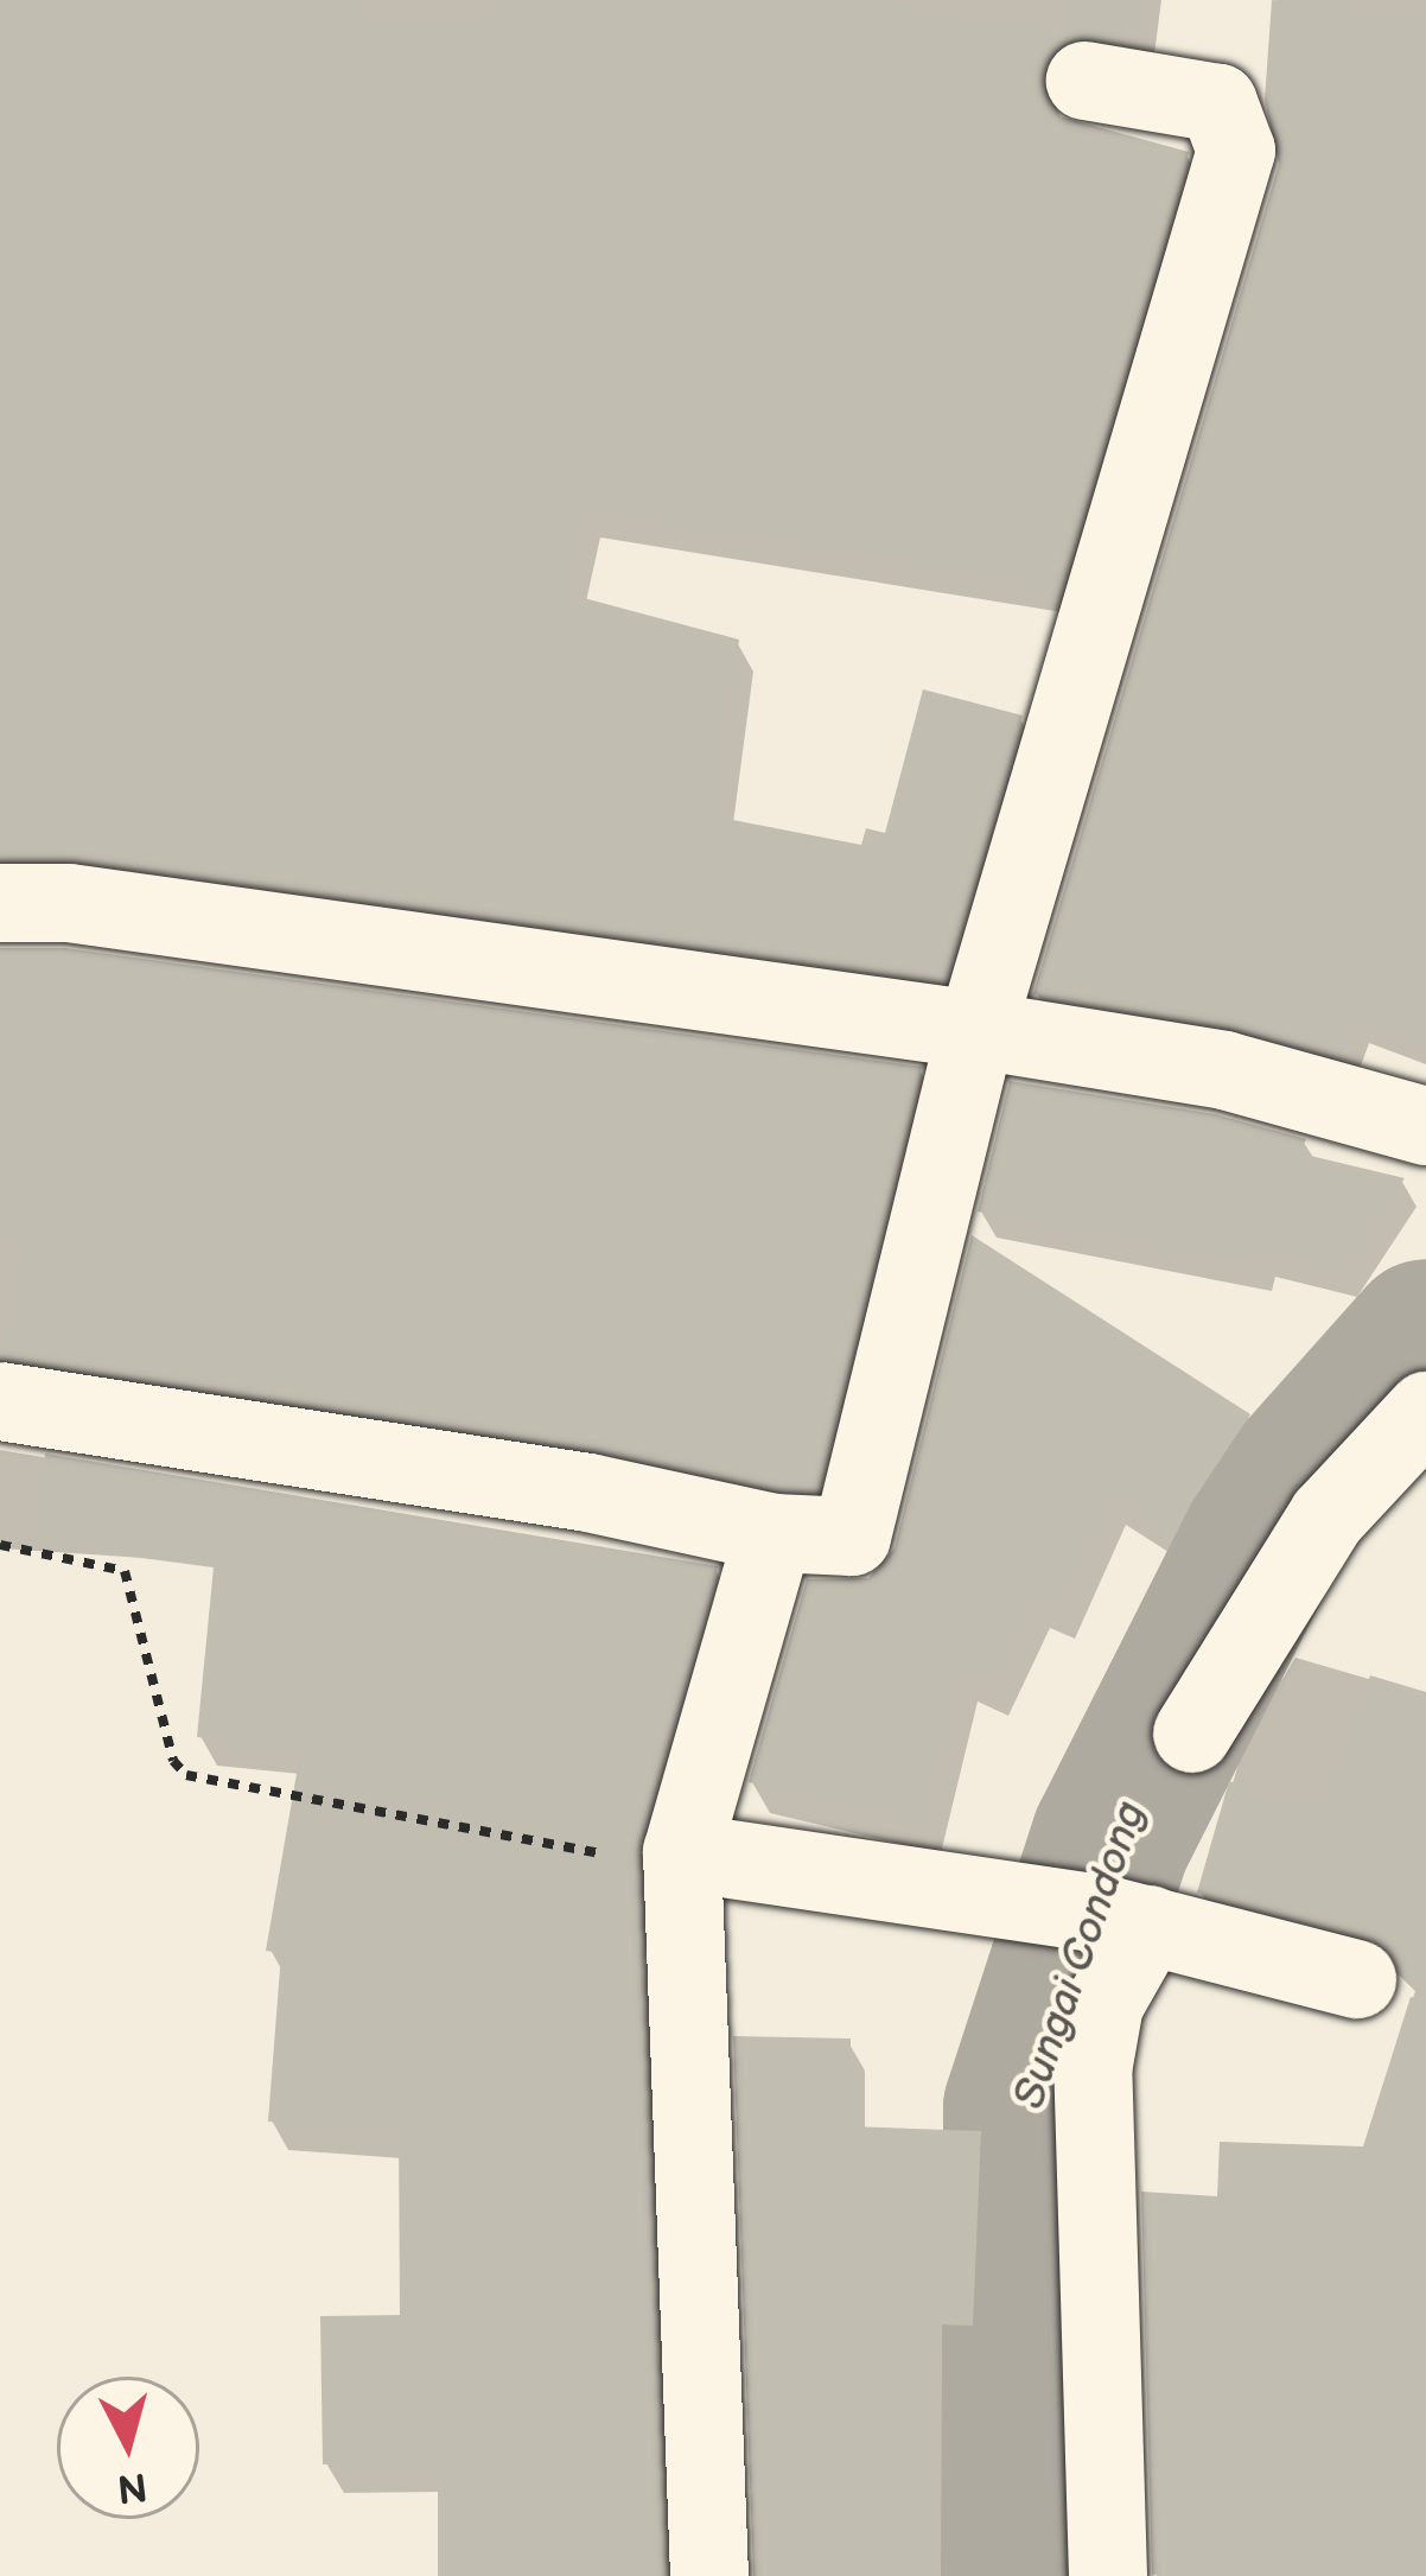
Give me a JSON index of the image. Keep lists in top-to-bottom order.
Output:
{
  "water": ["Sungai Condong"],
  "north": "bottom"
}
